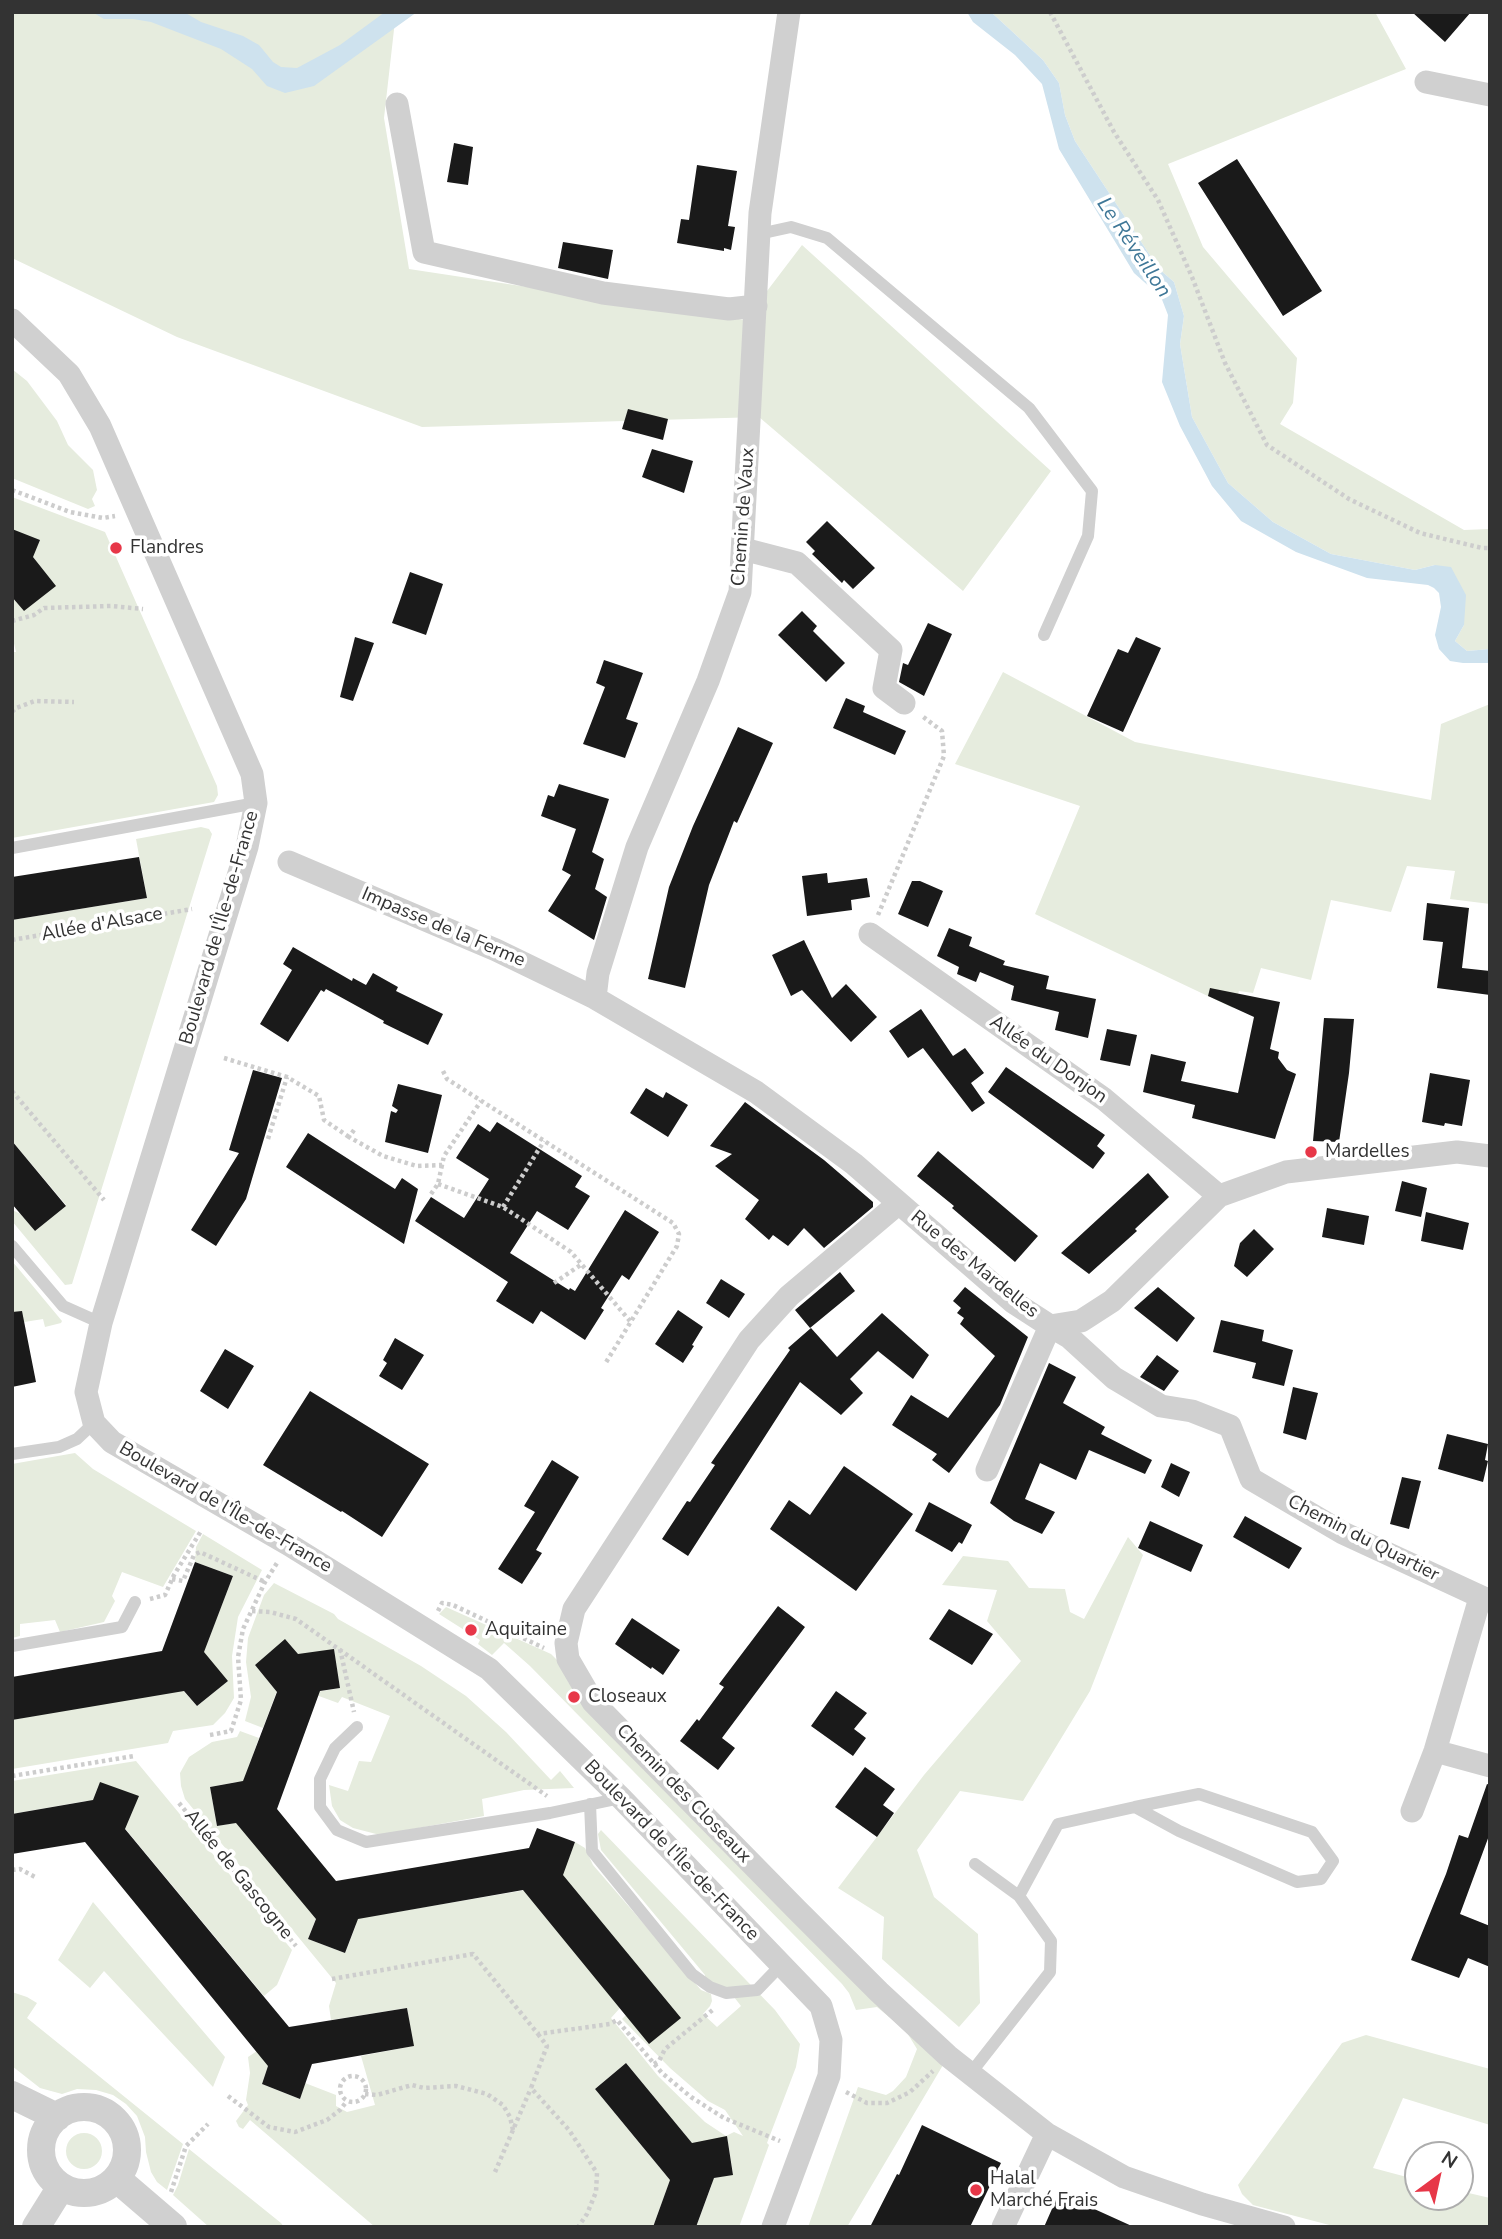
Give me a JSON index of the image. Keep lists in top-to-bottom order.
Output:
{
  "streets": {
    "street": [
      "Chemin de Vaux",
      "Boulevard de l'Île-de-France",
      "Impasse de la Ferme",
      "Allée du Donjon",
      "Rue des Mardelles",
      "Chemin du Quartier",
      "Chemin des Closeaux"
    ],
    "path": ["Allée d'Alsace", "Allée de Gascogne"]
  },
  "crossings": [
    ["Chemin de Vaux", "Impasse de la Ferme"],
    ["Chemin de Vaux", "Rue des Mardelles"],
    ["Impasse de la Ferme", "Rue des Mardelles"],
    ["Allée du Donjon", "Rue des Mardelles"],
    ["Rue des Mardelles", "Chemin du Quartier"]
  ],
  "water": ["Le Réveillon"],
  "places": [
    "Flandres",
    "Mardelles",
    "Aquitaine",
    "Closeaux",
    "Halal Marché Frais"
  ],
  "north": "top right"
}
